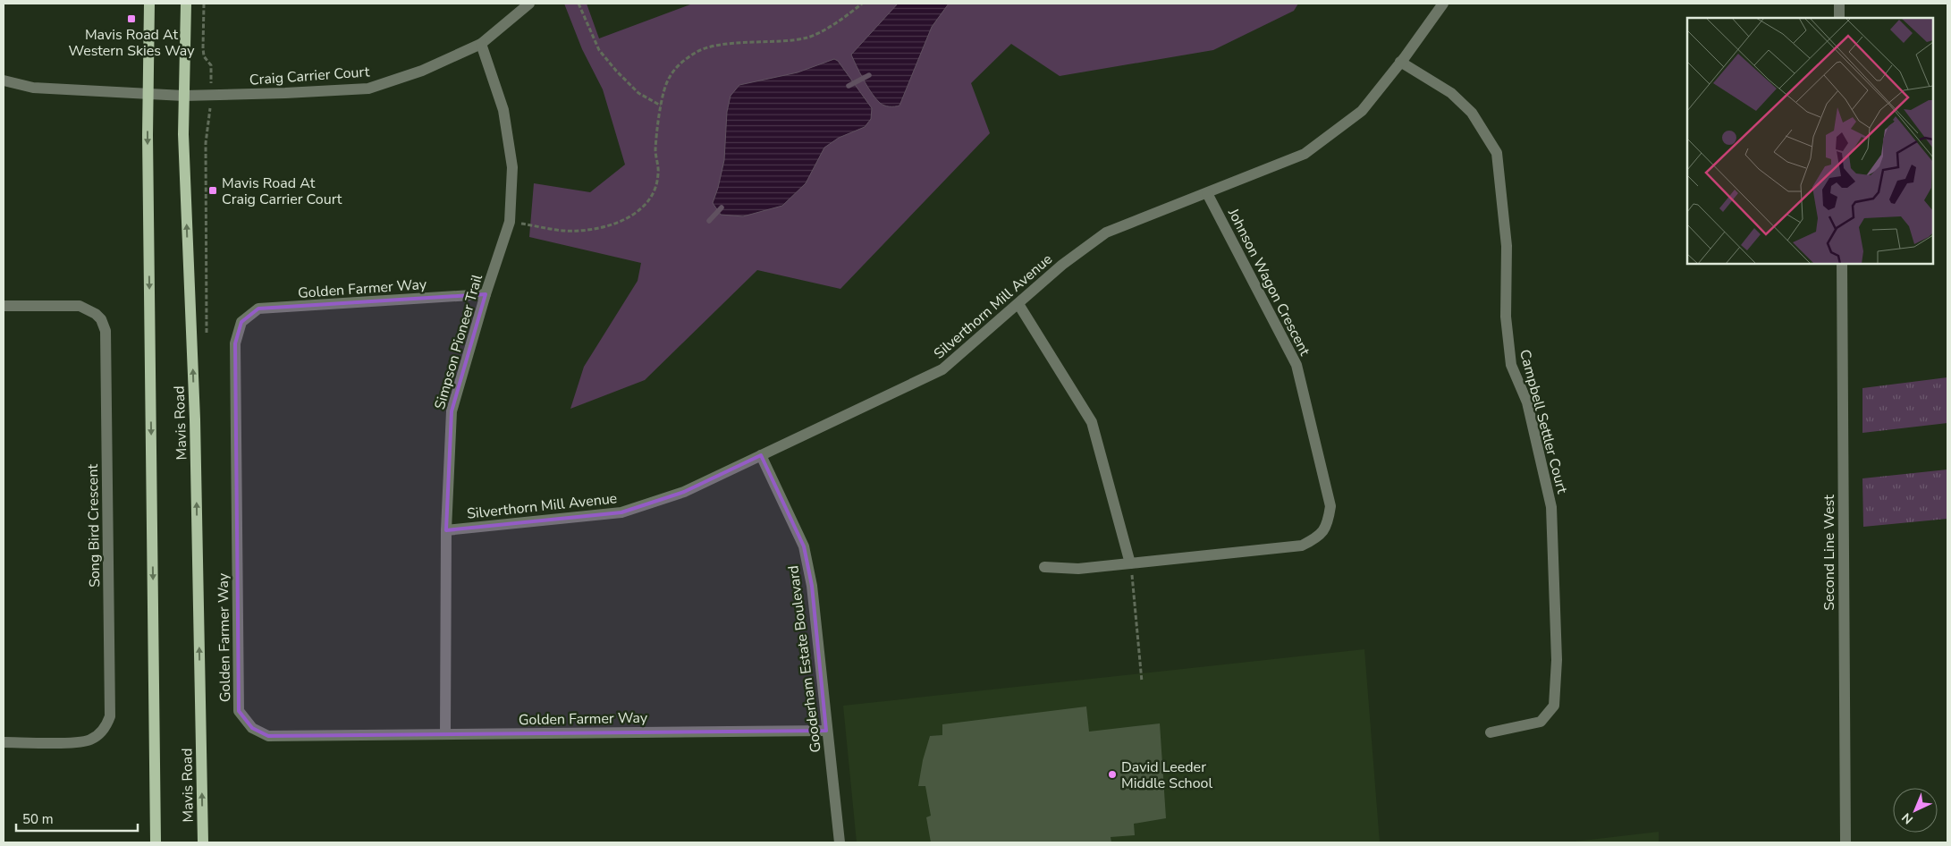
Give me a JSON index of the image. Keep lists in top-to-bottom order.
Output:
{
  "streets": {
    "main road": ["Mavis Road"],
    "street": [
      "Craig Carrier Court",
      "Johnson Wagon Crescent",
      "Golden Farmer Way",
      "Silverthorn Mill Avenue",
      "Simpson Pioneer Trail",
      "Campbell Settler Court",
      "Song Bird Crescent",
      "Second Line West",
      "Gooderham Estate Boulevard"
    ]
  },
  "crossings": [
    ["Craig Carrier Court", "Simpson Pioneer Trail"],
    ["Craig Carrier Court", "Mavis Road"],
    ["Johnson Wagon Crescent", "Silverthorn Mill Avenue"],
    ["Golden Farmer Way", "Simpson Pioneer Trail"],
    ["Golden Farmer Way", "Gooderham Estate Boulevard"],
    ["Silverthorn Mill Avenue", "Simpson Pioneer Trail"],
    ["Silverthorn Mill Avenue", "Campbell Settler Court"],
    ["Silverthorn Mill Avenue", "Gooderham Estate Boulevard"]
  ],
  "places": {
    "transit": ["Mavis Road At Western Skies Way", "Mavis Road At Craig Carrier Court"],
    "other": ["David Leeder Middle School"]
  },
  "scale_bar": "50 m",
  "north": "bottom left"
}
